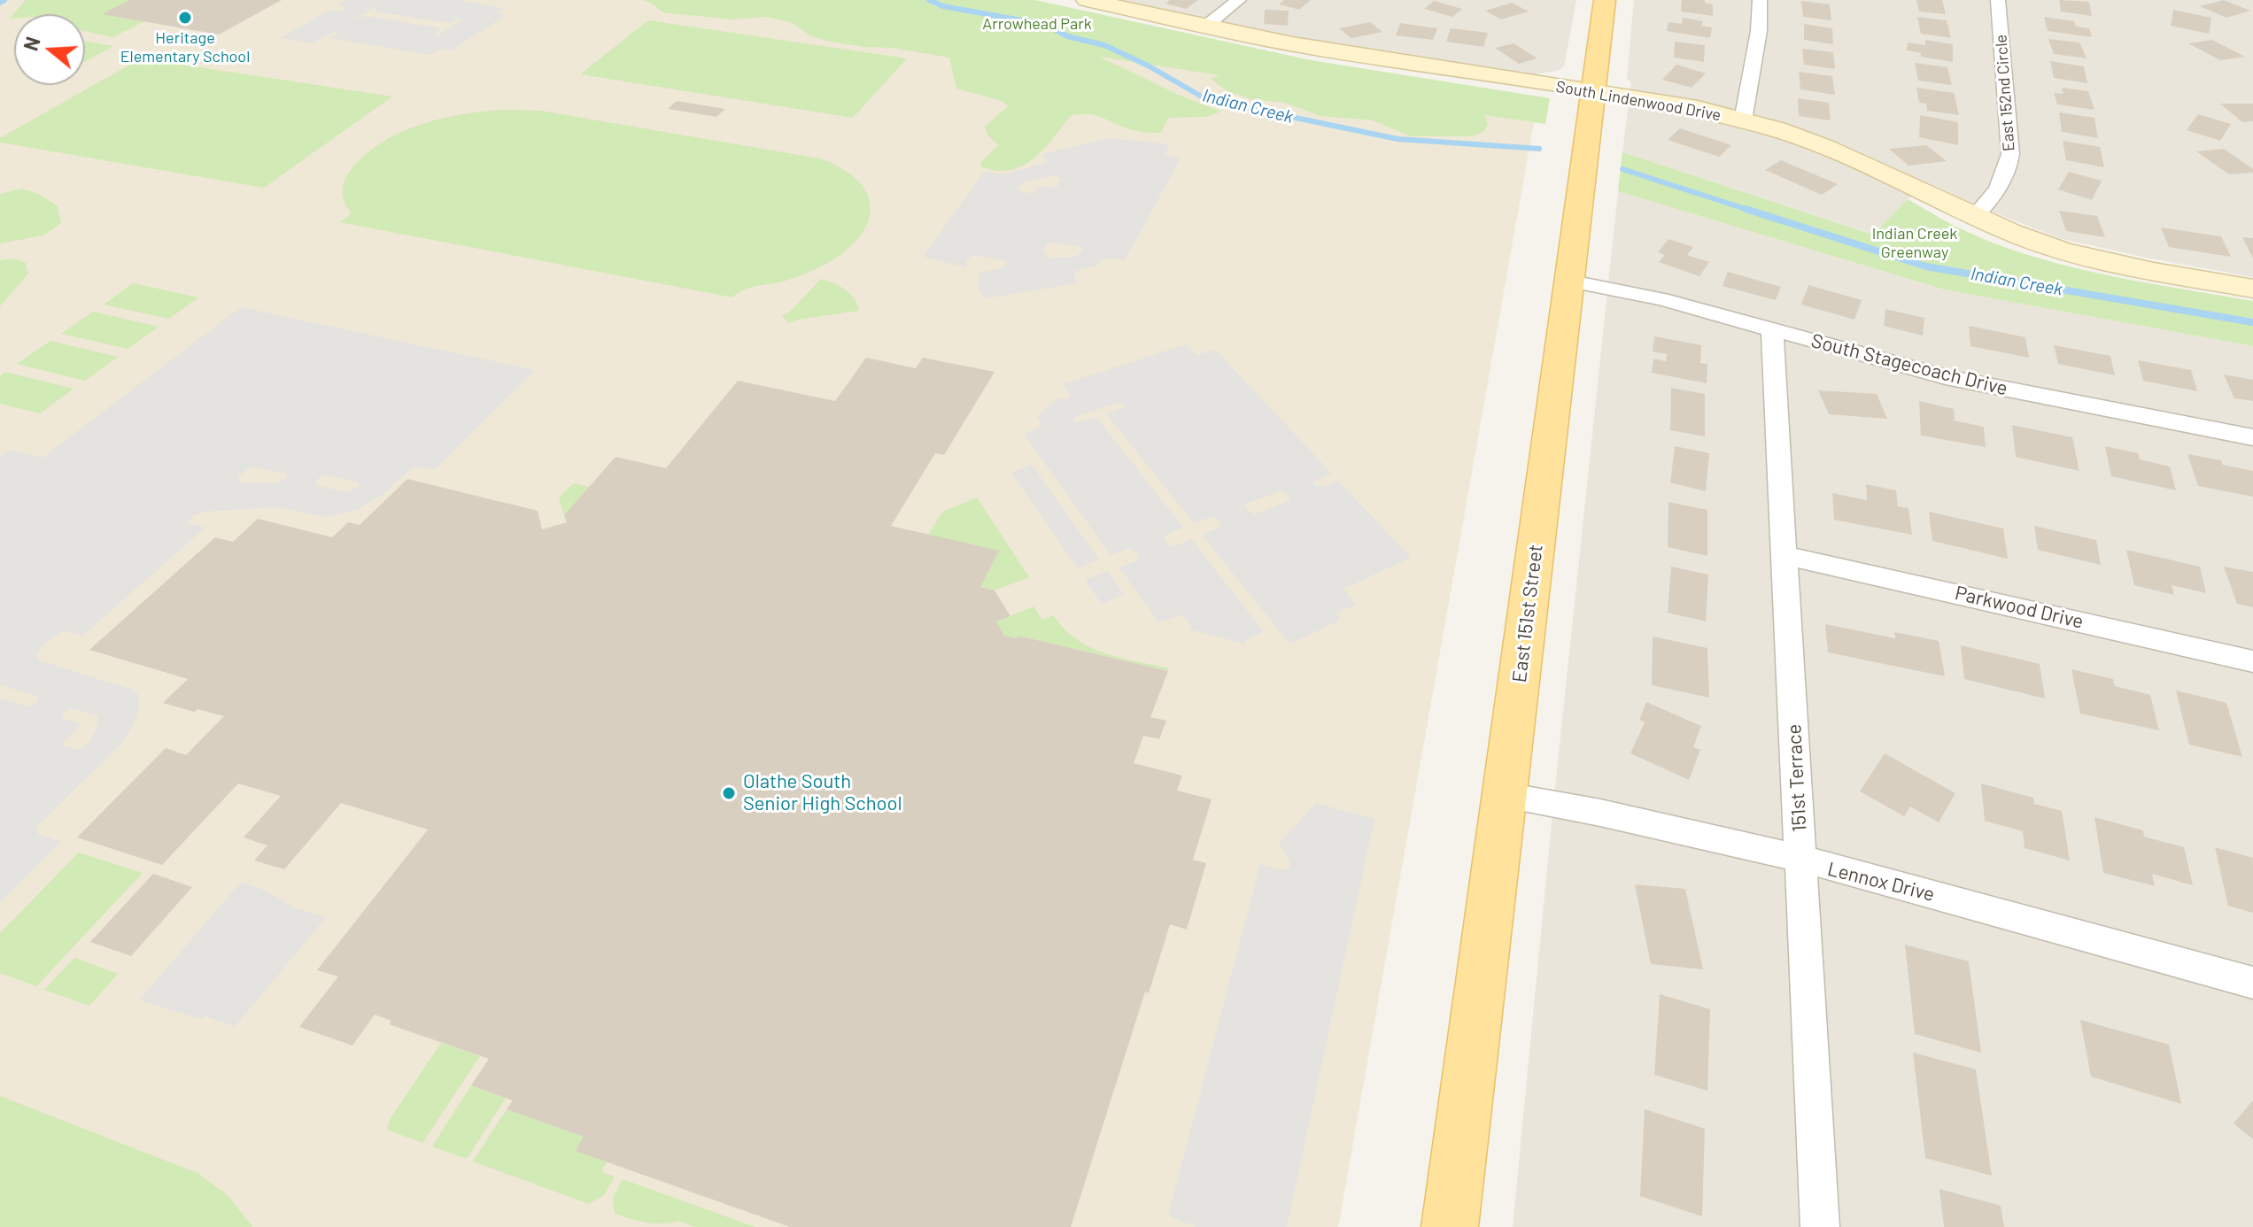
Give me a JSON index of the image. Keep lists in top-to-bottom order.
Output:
{
  "streets": {
    "main road": ["East 151st Street"],
    "street": [
      "East 152nd Circle",
      "South Lindenwood Drive",
      "South Stagecoach Drive",
      "Parkwood Drive",
      "151st Terrace",
      "Lennox Drive"
    ]
  },
  "crossings": [
    ["East 152nd Circle", "South Lindenwood Drive"],
    ["South Lindenwood Drive", "East 151st Street"],
    ["South Stagecoach Drive", "East 151st Street"],
    ["South Stagecoach Drive", "151st Terrace"],
    ["Parkwood Drive", "151st Terrace"],
    ["East 151st Street", "Lennox Drive"],
    ["151st Terrace", "Lennox Drive"]
  ],
  "water": ["Indian Creek"],
  "parks": ["Arrowhead Park", "Indian Creek Greenway"],
  "places": ["Heritage Elementary School", "Olathe South Senior High School"],
  "north": "left"
}
